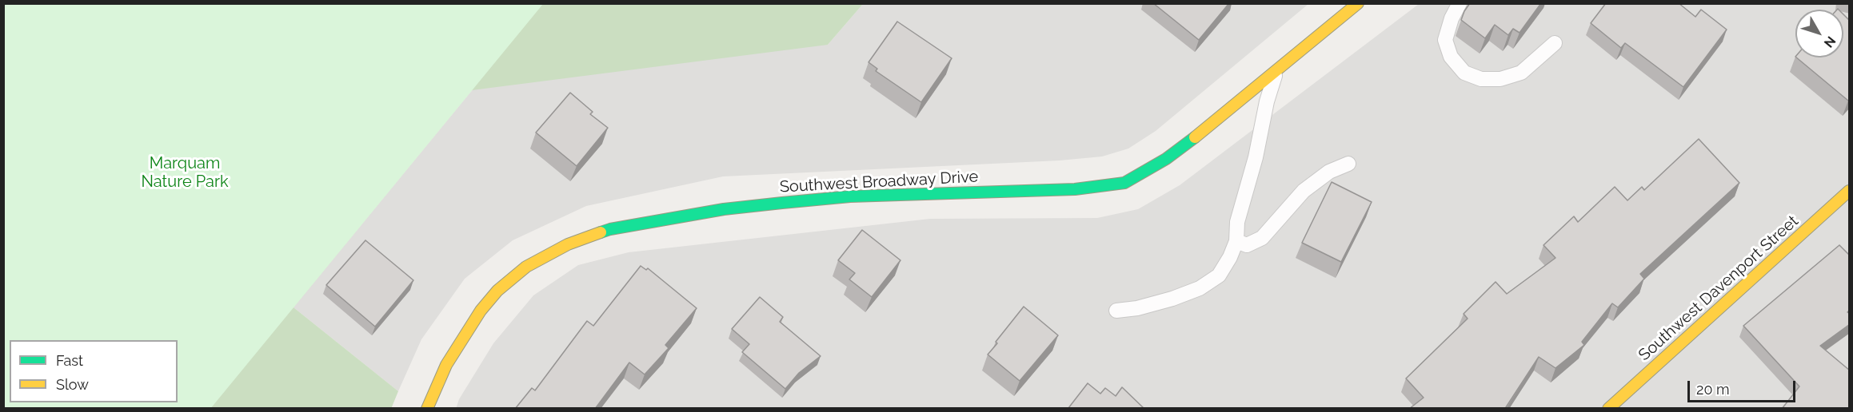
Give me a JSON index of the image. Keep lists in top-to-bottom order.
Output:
{
  "streets": {
    "street": ["Southwest Broadway Drive", "Southwest Davenport Street"]
  },
  "parks": ["Marquam Nature Park"],
  "legend": ["Fast", "Slow"],
  "scale_bar": "20 m",
  "north": "bottom right"
}
